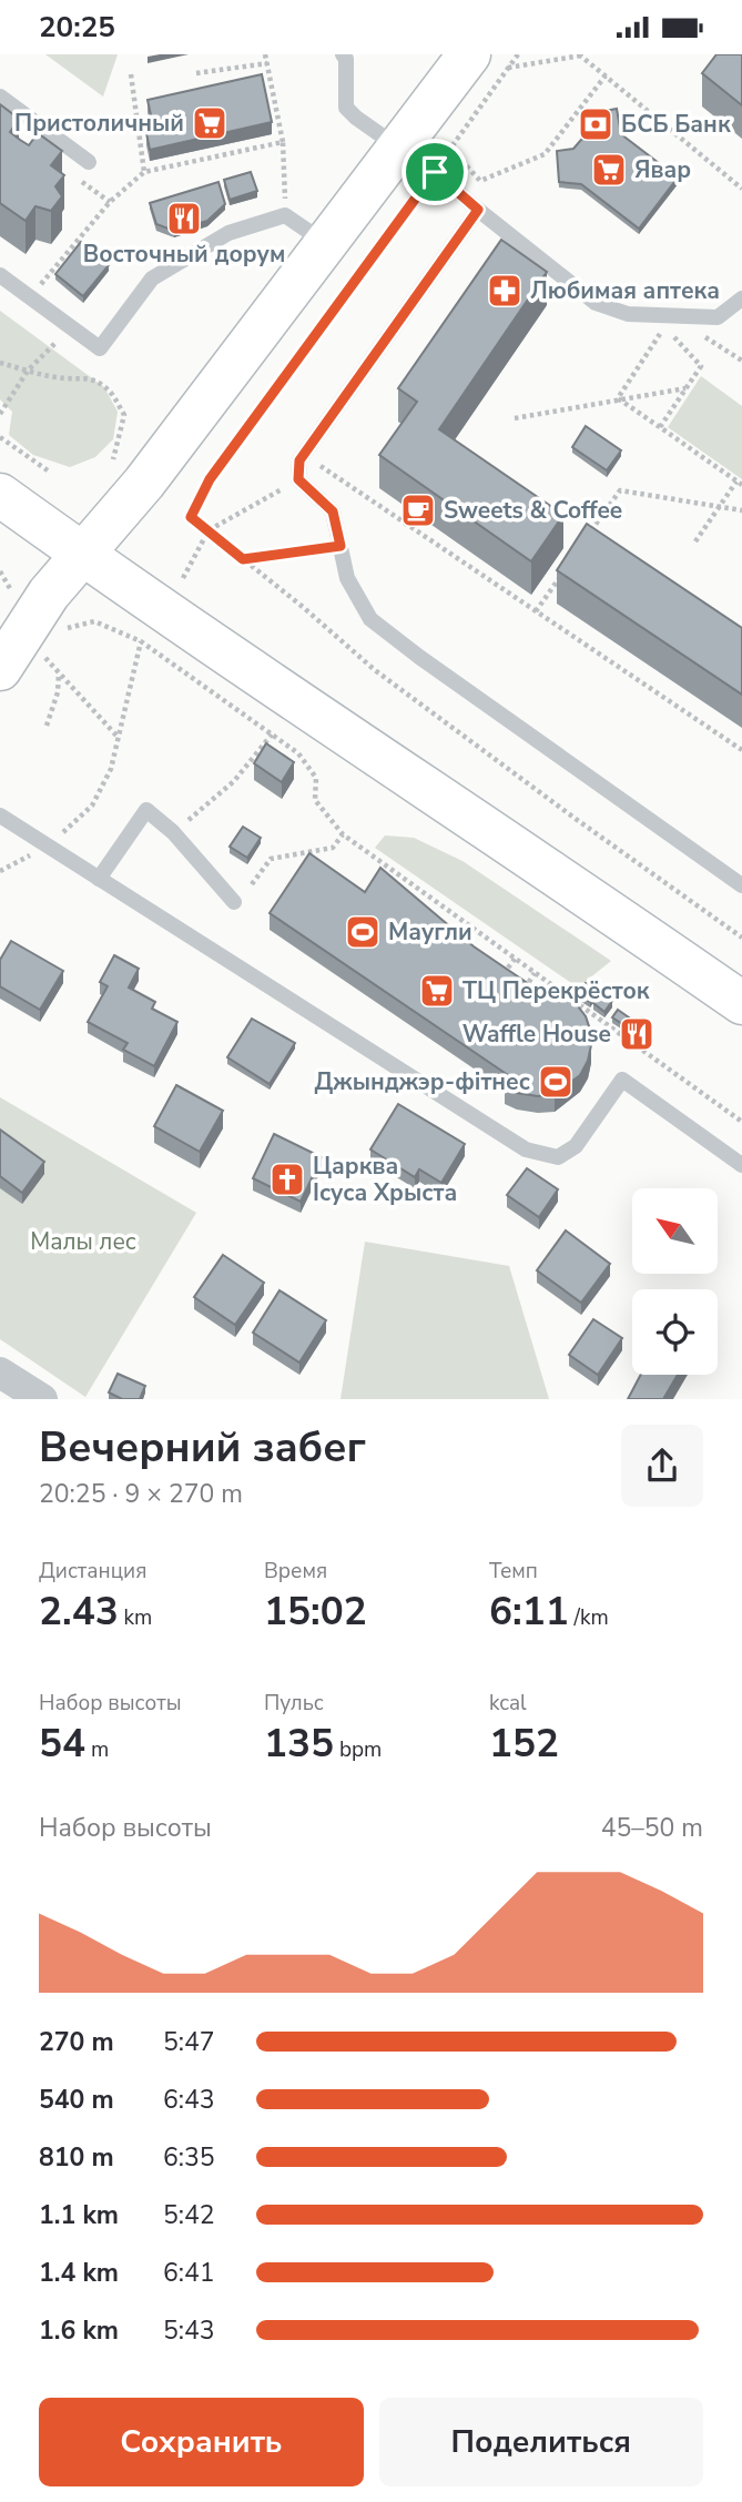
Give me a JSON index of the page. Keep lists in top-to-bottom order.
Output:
{
  "parks": ["Малы лес"],
  "places": {
    "supermarket": ["Пристоличный", "Явар", "ТЦ Перекрёсток"],
    "bank": ["БСБ Банк"],
    "restaurant": ["Восточный дорум", "Waffle House"],
    "pharmacy": ["Любимая аптека"],
    "cafe": ["Sweets & Coffee"],
    "sports": ["Маугли", "Джынджэр-фітнес"],
    "church": ["Царква Ісуса Хрыста"]
  },
  "north": "top left",
  "page": {
    "status": "20:25",
    "heading": ["Вечерний забег", "20:25 · 9 × 270 m"],
    "stats": [
      ["Дистанция", "2.43 km"],
      ["Время", "15:02"],
      ["Темп", "6:11 /km"],
      ["Набор высоты", "54 m"],
      ["Пульс", "135 bpm"],
      ["kcal", "152"]
    ],
    "chart": ["Набор высоты", "45–50 m"],
    "list": [
      {
        "name": "270 m",
        "note": "5:47"
      },
      {
        "name": "540 m",
        "note": "6:43"
      },
      {
        "name": "810 m",
        "note": "6:35"
      },
      {
        "name": "1.1 km",
        "note": "5:42"
      },
      {
        "name": "1.4 km",
        "note": "6:41"
      },
      {
        "name": "1.6 km",
        "note": "5:43"
      }
    ],
    "buttons": ["Сохранить", "Поделиться"]
  }
}
